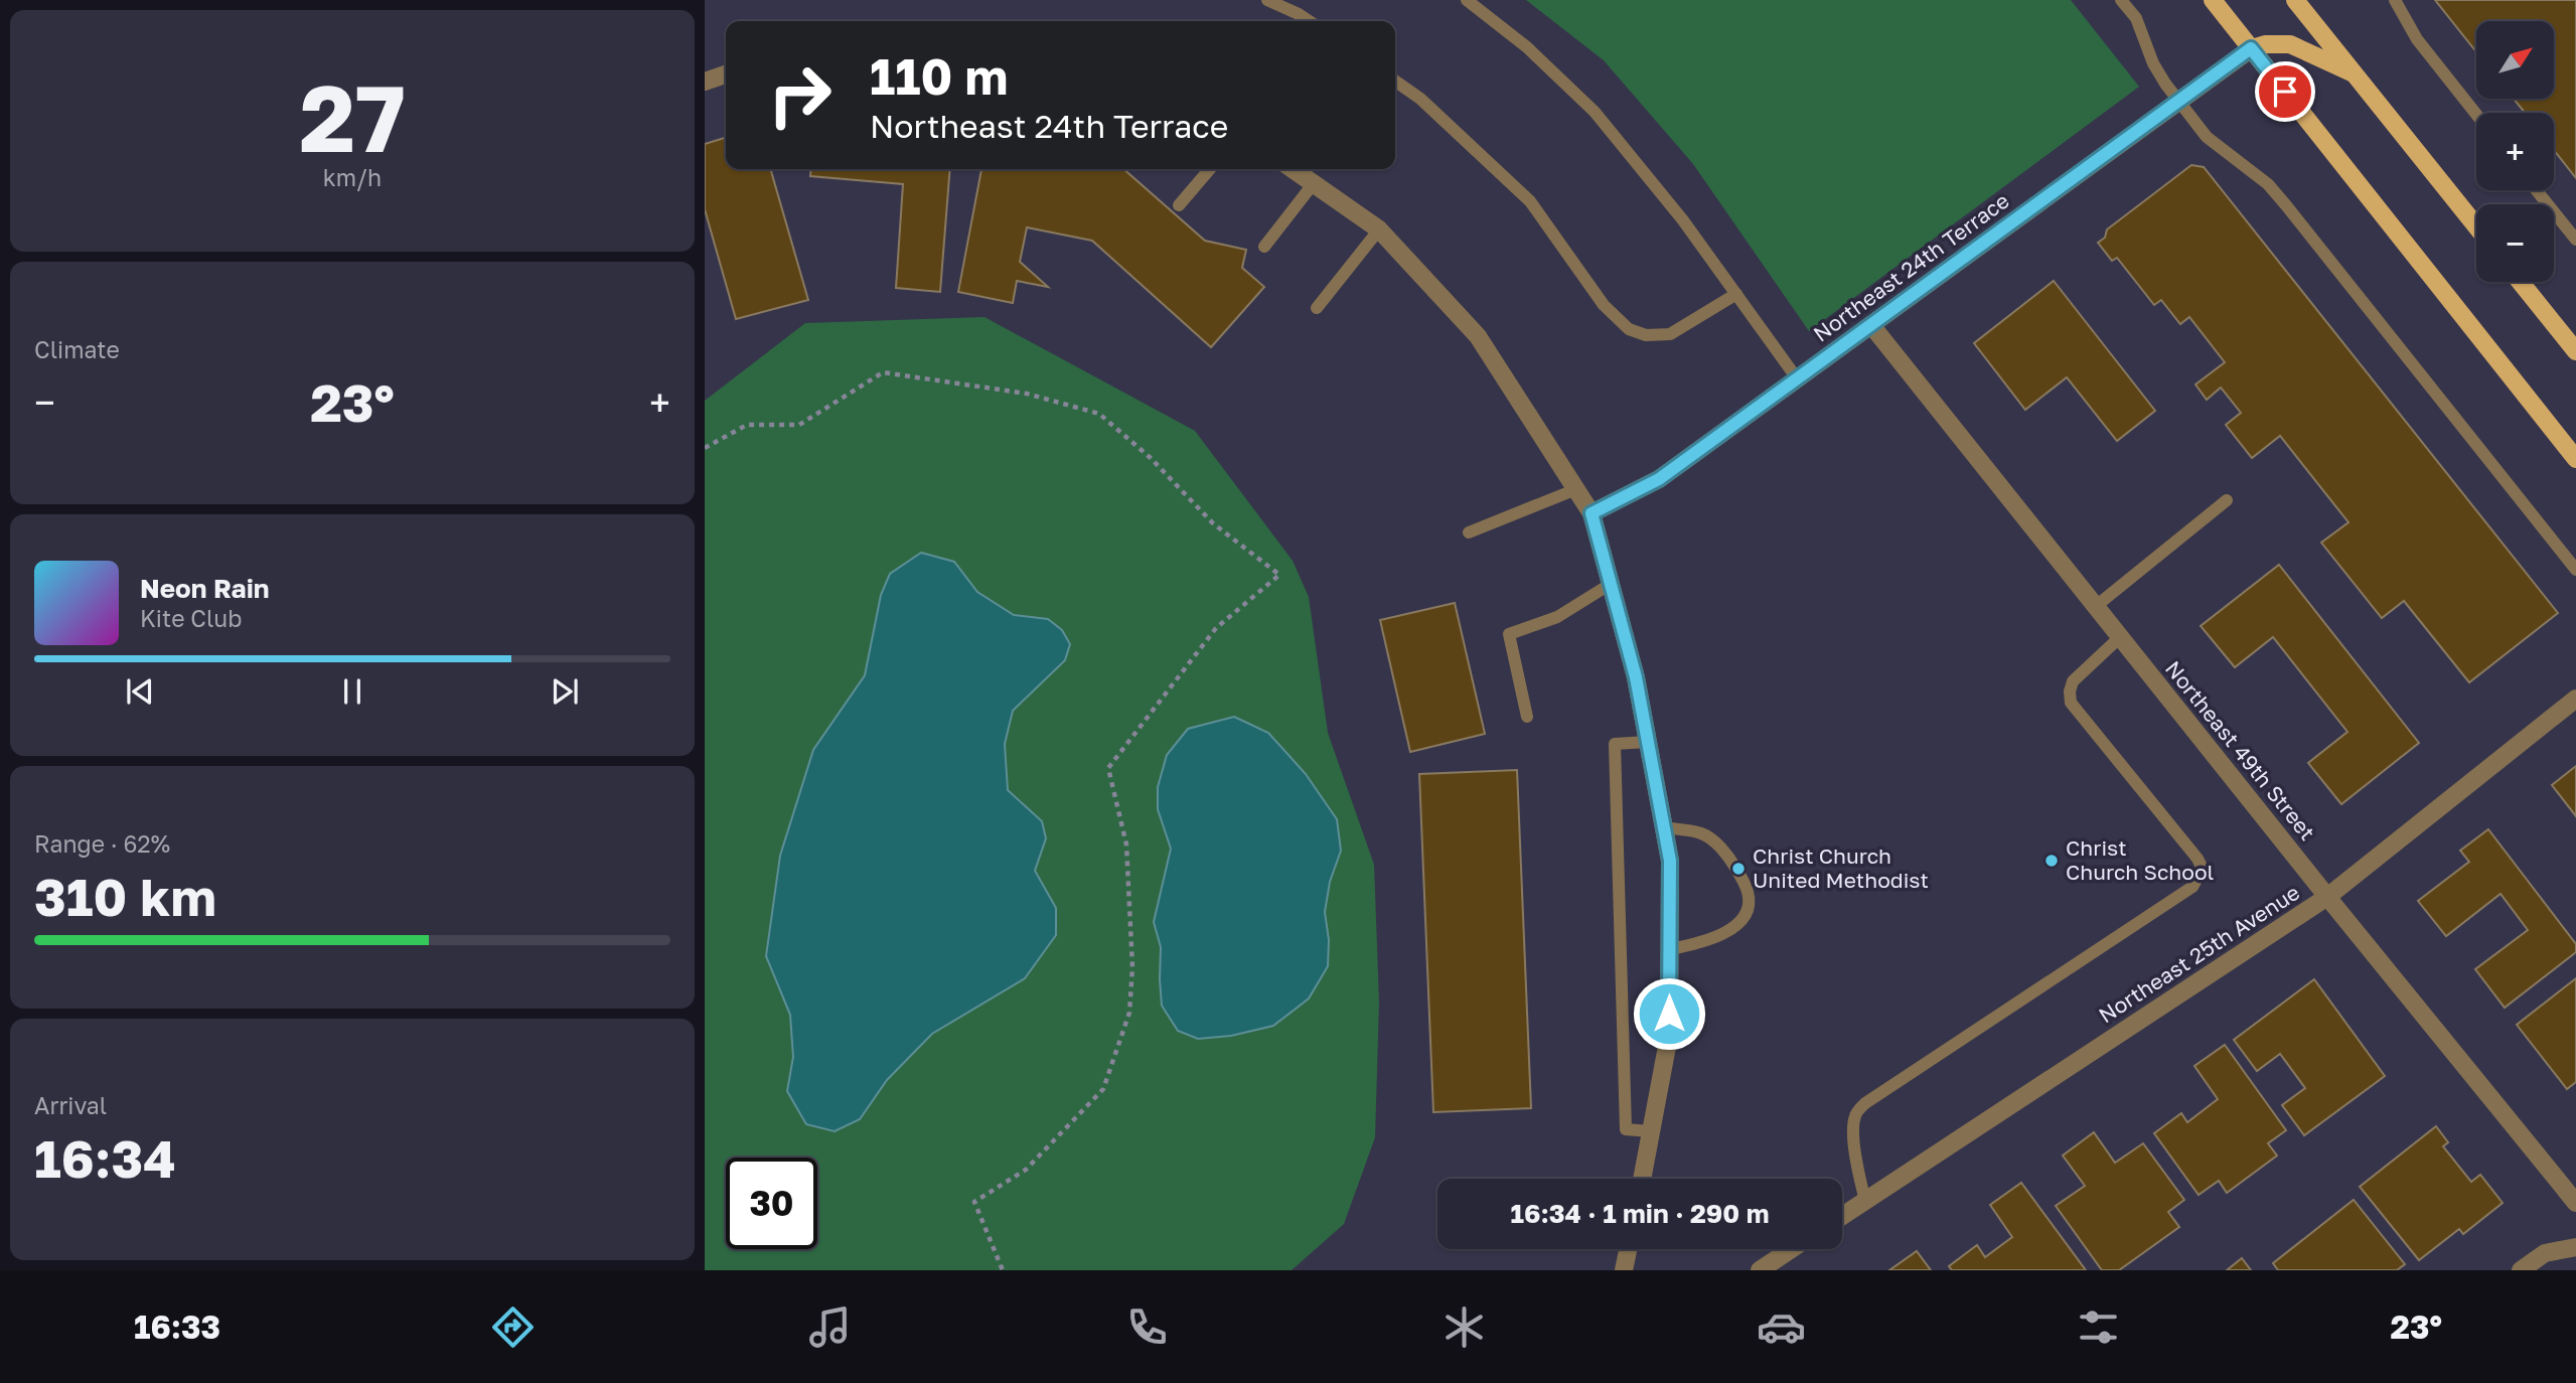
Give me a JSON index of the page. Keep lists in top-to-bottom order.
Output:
{
  "streets": {
    "street": ["Northeast 24th Terrace", "Northeast 49th Street", "Northeast 25th Avenue"]
  },
  "crossings": [
    ["Northeast 24th Terrace", "Northeast 49th Street"],
    ["Northeast 49th Street", "Northeast 25th Avenue"]
  ],
  "places": ["Christ Church School", "Christ Church United Methodist"],
  "north": "top right",
  "page": {
    "tile": [
      ["27", "km/h"],
      "Climate",
      ["Range · 62%", "310 km"],
      ["Arrival", "16:34"]
    ],
    "map_buttons": ["+", "−"],
    "turn": ["110 m", "Northeast 24th Terrace"],
    "heat": ["−", "23°", "+"],
    "song": ["Neon Rain", "Kite Club"],
    "limit": "30",
    "trip": "16:34 · 1 min · 290 m",
    "tabs": ["16:33", "23°"]
  }
}
